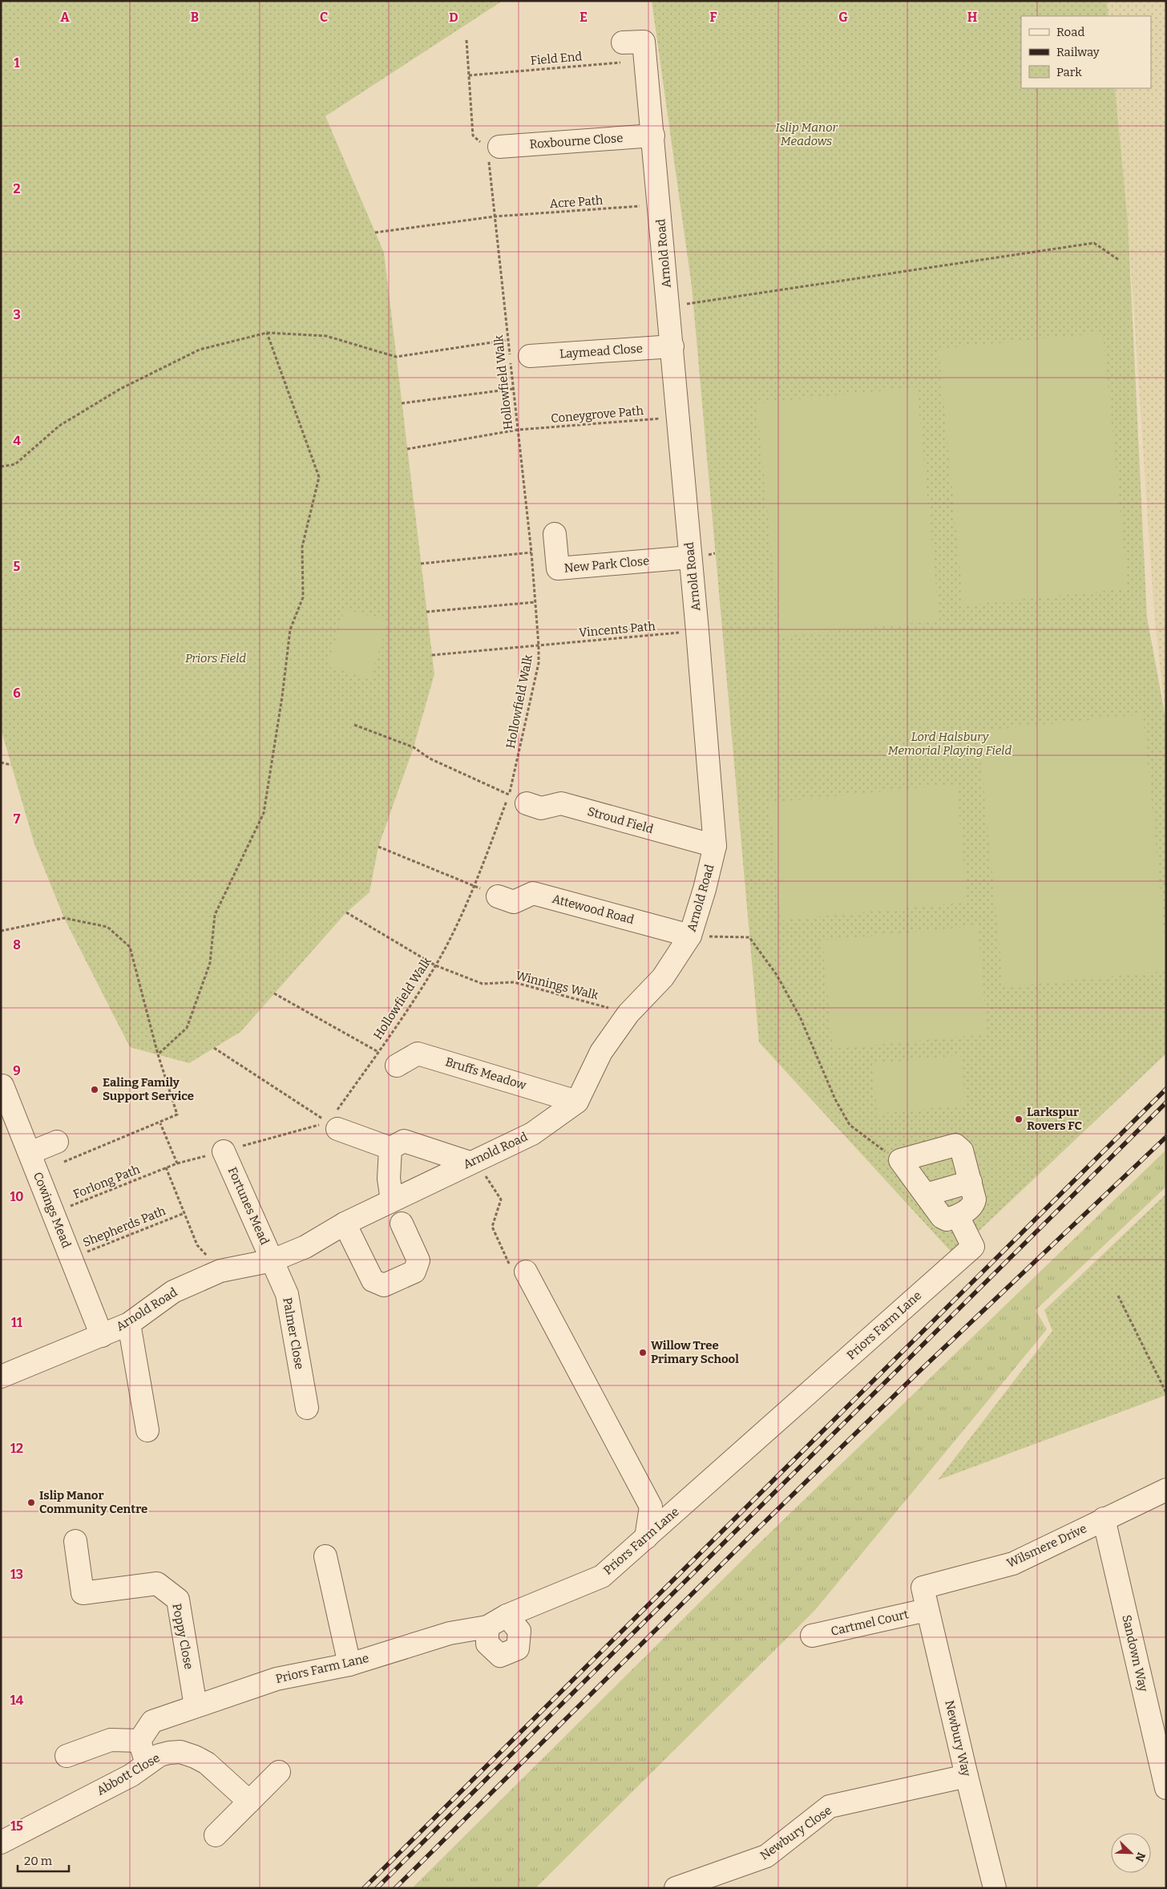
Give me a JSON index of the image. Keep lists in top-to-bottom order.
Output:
{
  "streets": {
    "street": [
      "Roxbourne Close",
      "Arnold Road",
      "Laymead Close",
      "New Park Close",
      "Stroud Field",
      "Attewood Road",
      "Bruffs Meadow",
      "Fortunes Mead",
      "Cowings Mead",
      "Priors Farm Lane",
      "Palmer Close",
      "Wilsmere Drive",
      "Cartmel Court",
      "Poppy Close",
      "Sandown Way",
      "Newbury Way",
      "Abbott Close",
      "Newbury Close"
    ],
    "path": [
      "Field End",
      "Acre Path",
      "Hollowfield Walk",
      "Coneygrove Path",
      "Vincents Path",
      "Winnings Walk",
      "Forlong Path",
      "Shepherds Path"
    ]
  },
  "crossings": [
    ["Field End", "Arnold Road"],
    ["Field End", "Hollowfield Walk"],
    ["Roxbourne Close", "Arnold Road"],
    ["Roxbourne Close", "Hollowfield Walk"],
    ["Acre Path", "Arnold Road"],
    ["Acre Path", "Hollowfield Walk"],
    ["Arnold Road", "Laymead Close"],
    ["Arnold Road", "Coneygrove Path"],
    ["Arnold Road", "New Park Close"],
    ["Arnold Road", "Vincents Path"],
    ["Arnold Road", "Stroud Field"],
    ["Arnold Road", "Attewood Road"],
    ["Arnold Road", "Winnings Walk"],
    ["Arnold Road", "Bruffs Meadow"],
    ["Arnold Road", "Fortunes Mead"],
    ["Arnold Road", "Cowings Mead"],
    ["Arnold Road", "Palmer Close"],
    ["Hollowfield Walk", "Coneygrove Path"],
    ["Hollowfield Walk", "Vincents Path"],
    ["Hollowfield Walk", "Stroud Field"],
    ["Hollowfield Walk", "Winnings Walk"],
    ["Forlong Path", "Cowings Mead"],
    ["Fortunes Mead", "Palmer Close"],
    ["Cowings Mead", "Shepherds Path"],
    ["Priors Farm Lane", "Poppy Close"],
    ["Wilsmere Drive", "Sandown Way"],
    ["Wilsmere Drive", "Newbury Way"],
    ["Cartmel Court", "Newbury Way"],
    ["Newbury Way", "Newbury Close"]
  ],
  "parks": ["Islip Manor Meadows", "Priors Field", "Lord Halsbury Memorial Playing Field"],
  "places": [
    "Ealing Family Support Service",
    "Larkspur Rovers FC",
    "Willow Tree Primary School",
    "Islip Manor Community Centre"
  ],
  "legend": ["Road", "Railway", "Park"],
  "scale_bar": "20 m",
  "north": "bottom right",
  "grid": {
    "columns": [
      "A",
      "B",
      "C",
      "D",
      "E",
      "F",
      "G",
      "H"
    ],
    "rows": [
      "1",
      "2",
      "3",
      "4",
      "5",
      "6",
      "7",
      "8",
      "9",
      "10",
      "11",
      "12",
      "13",
      "14",
      "15"
    ]
  }
}
